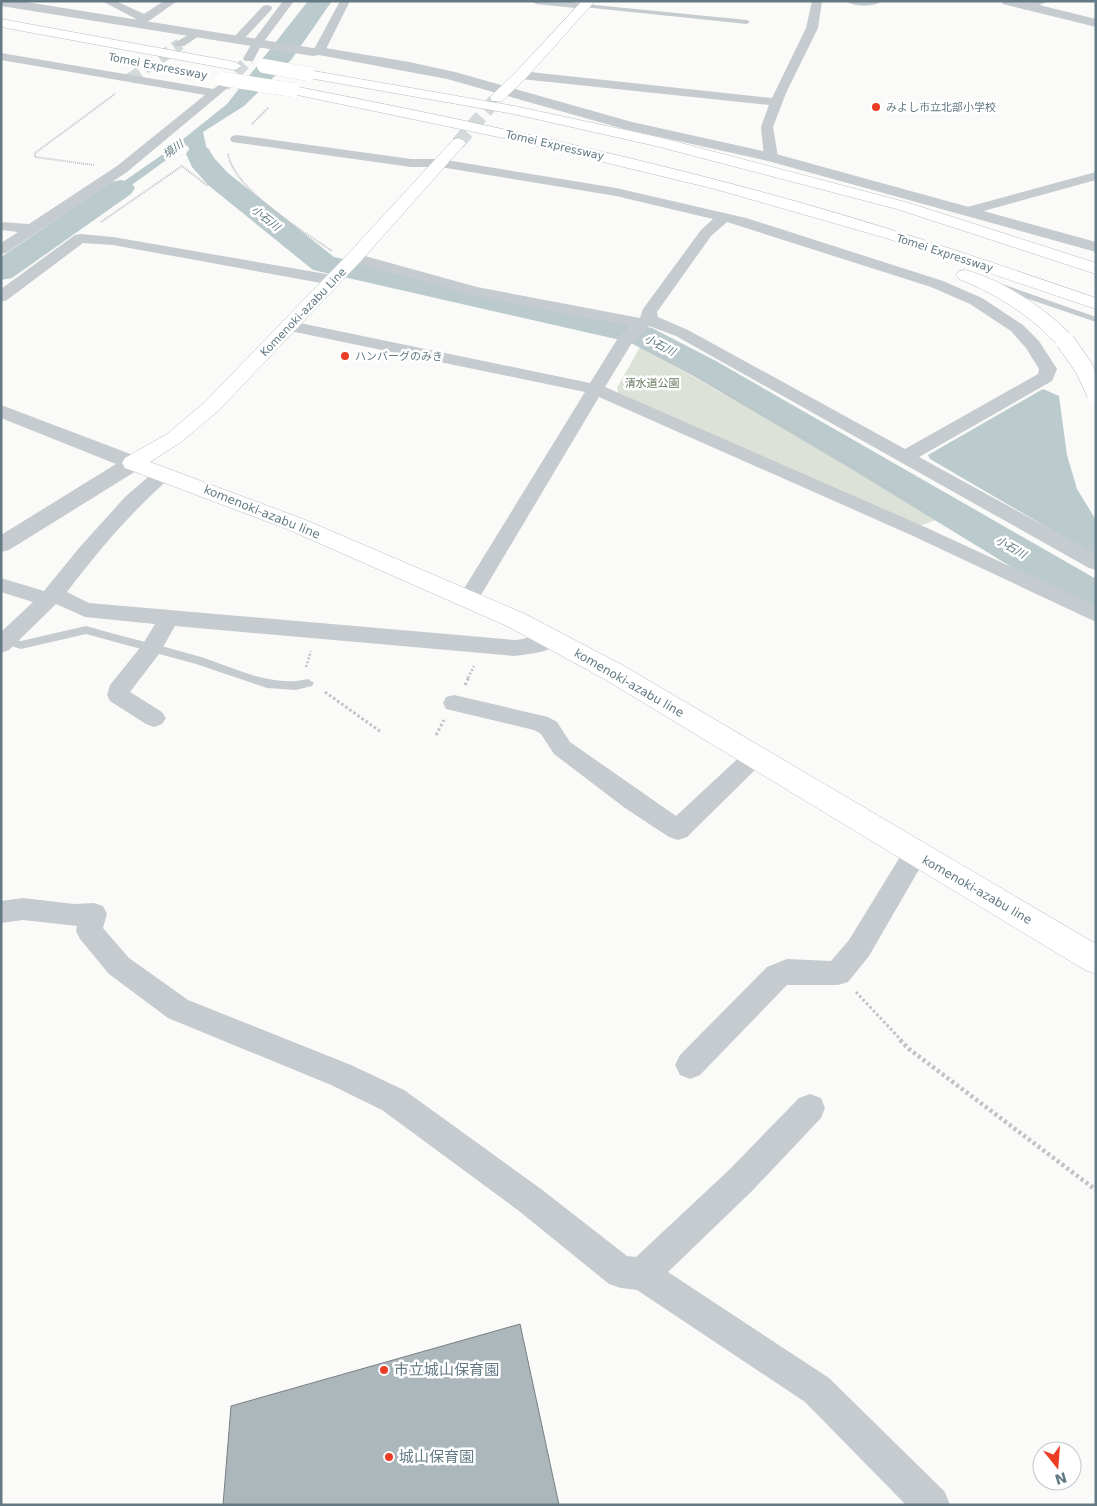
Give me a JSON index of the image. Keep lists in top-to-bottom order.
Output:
{
  "streets": {
    "main road": ["Tomei Expressway", "Komenoki-azabu Line", "komenoki-azabu line"]
  },
  "crossings": [
    ["Komenoki-azabu Line", "komenoki-azabu line"]
  ],
  "water": ["境川", "小石川"],
  "parks": ["清水道公園"],
  "places": [
    "みよし市立北部小学校",
    "ハンバーグのみき",
    "市立城山保育園",
    "城山保育園"
  ],
  "north": "bottom"
}
